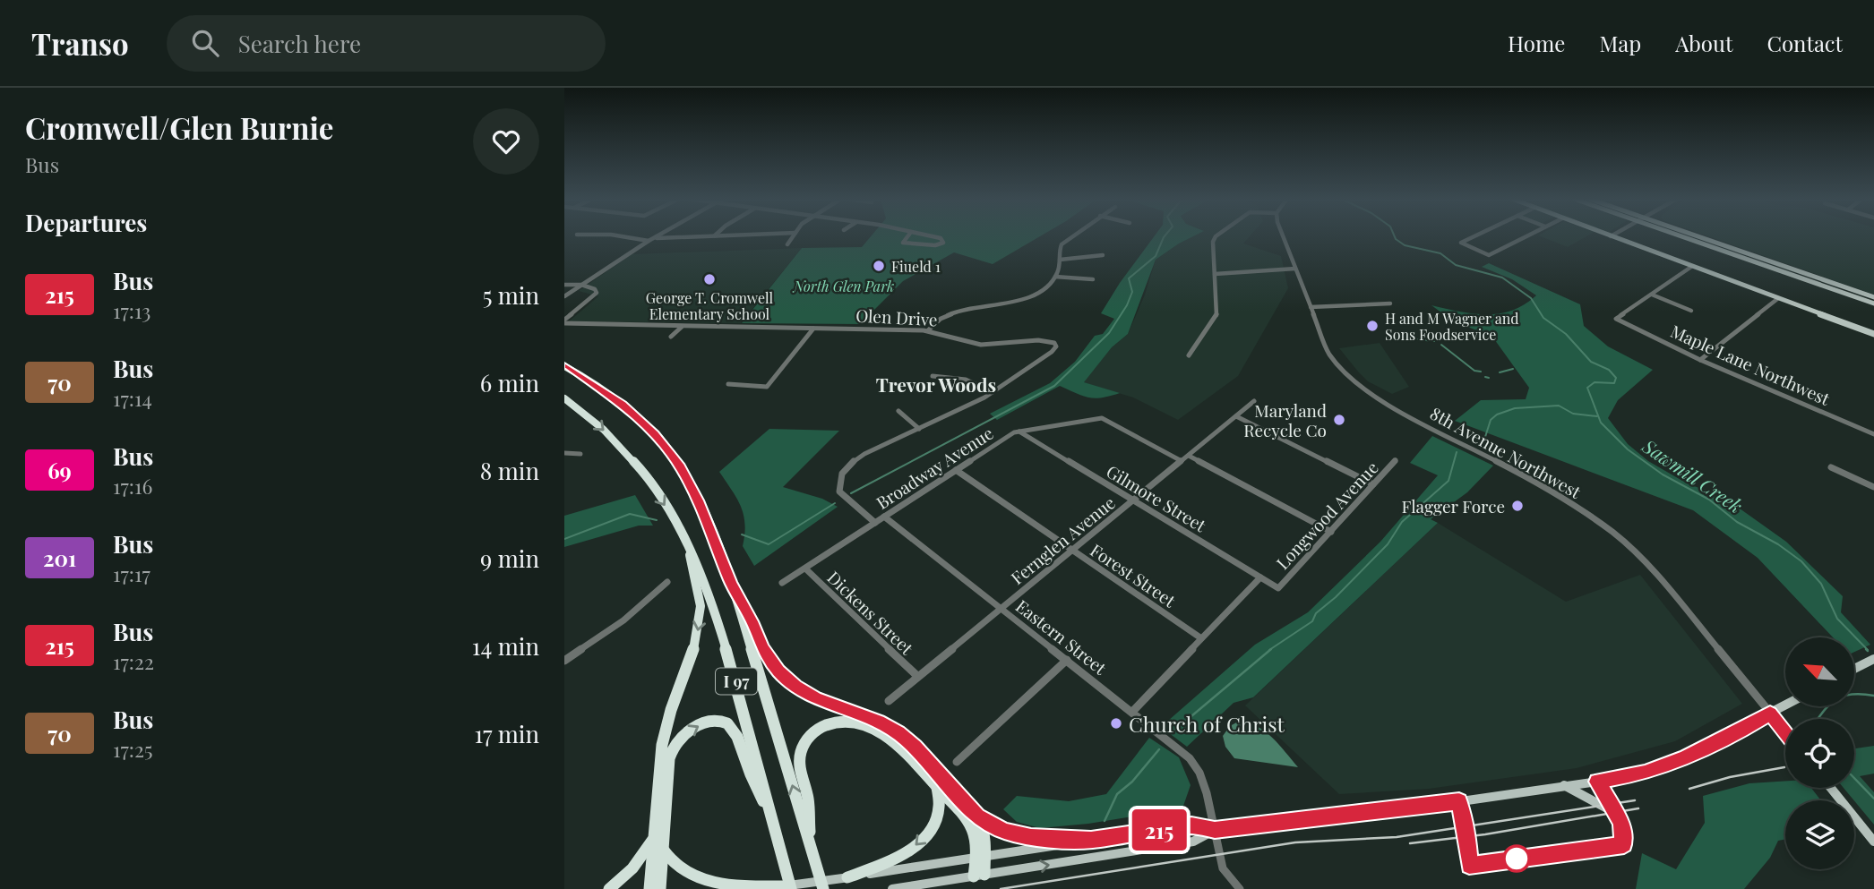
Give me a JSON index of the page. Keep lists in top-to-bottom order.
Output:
{
  "streets": {
    "highway": ["I 97"],
    "street": [
      "Olen Drive",
      "Maple Lane Northwest",
      "8th Avenue Northwest",
      "Broadway Avenue",
      "Gilmore Street",
      "Longwood Avenue",
      "Fernglen Avenue",
      "Forest Street",
      "Dickens Street",
      "Eastern Street"
    ]
  },
  "crossings": [
    ["Olen Drive", "Broadway Avenue"],
    ["Broadway Avenue", "Gilmore Street"],
    ["Broadway Avenue", "Fernglen Avenue"],
    ["Broadway Avenue", "Forest Street"],
    ["Broadway Avenue", "Dickens Street"],
    ["Broadway Avenue", "Eastern Street"],
    ["Gilmore Street", "Longwood Avenue"],
    ["Gilmore Street", "Fernglen Avenue"],
    ["Longwood Avenue", "Forest Street"],
    ["Longwood Avenue", "Eastern Street"],
    ["Fernglen Avenue", "Forest Street"],
    ["Fernglen Avenue", "Dickens Street"],
    ["Fernglen Avenue", "Eastern Street"]
  ],
  "districts": ["Trevor Woods"],
  "water": ["Sawmill Creek"],
  "parks": ["North Glen Park"],
  "places": [
    "Fiueld 1",
    "George T. Cromwell Elementary School",
    "H and M Wagner and Sons Foodservice",
    "Maryland Recycle Co",
    "Flagger Force",
    "Church of Christ"
  ],
  "lines": ["bus line 215"],
  "north": "top left",
  "page": {
    "header": "Transo",
    "search": "Search here",
    "nav": [
      "Home",
      "Map",
      "About",
      "Contact"
    ],
    "heading": [
      ["Cromwell/Glen Burnie", "Bus"],
      "Departures"
    ],
    "on_map": "215",
    "list": [
      {
        "mark": "215",
        "name": "Bus",
        "note": "17:13",
        "value": "5 min"
      },
      {
        "mark": "70",
        "name": "Bus",
        "note": "17:14",
        "value": "6 min"
      },
      {
        "mark": "69",
        "name": "Bus",
        "note": "17:16",
        "value": "8 min"
      },
      {
        "mark": "201",
        "name": "Bus",
        "note": "17:17",
        "value": "9 min"
      },
      {
        "mark": "215",
        "name": "Bus",
        "note": "17:22",
        "value": "14 min"
      },
      {
        "mark": "70",
        "name": "Bus",
        "note": "17:25",
        "value": "17 min"
      }
    ]
  }
}
